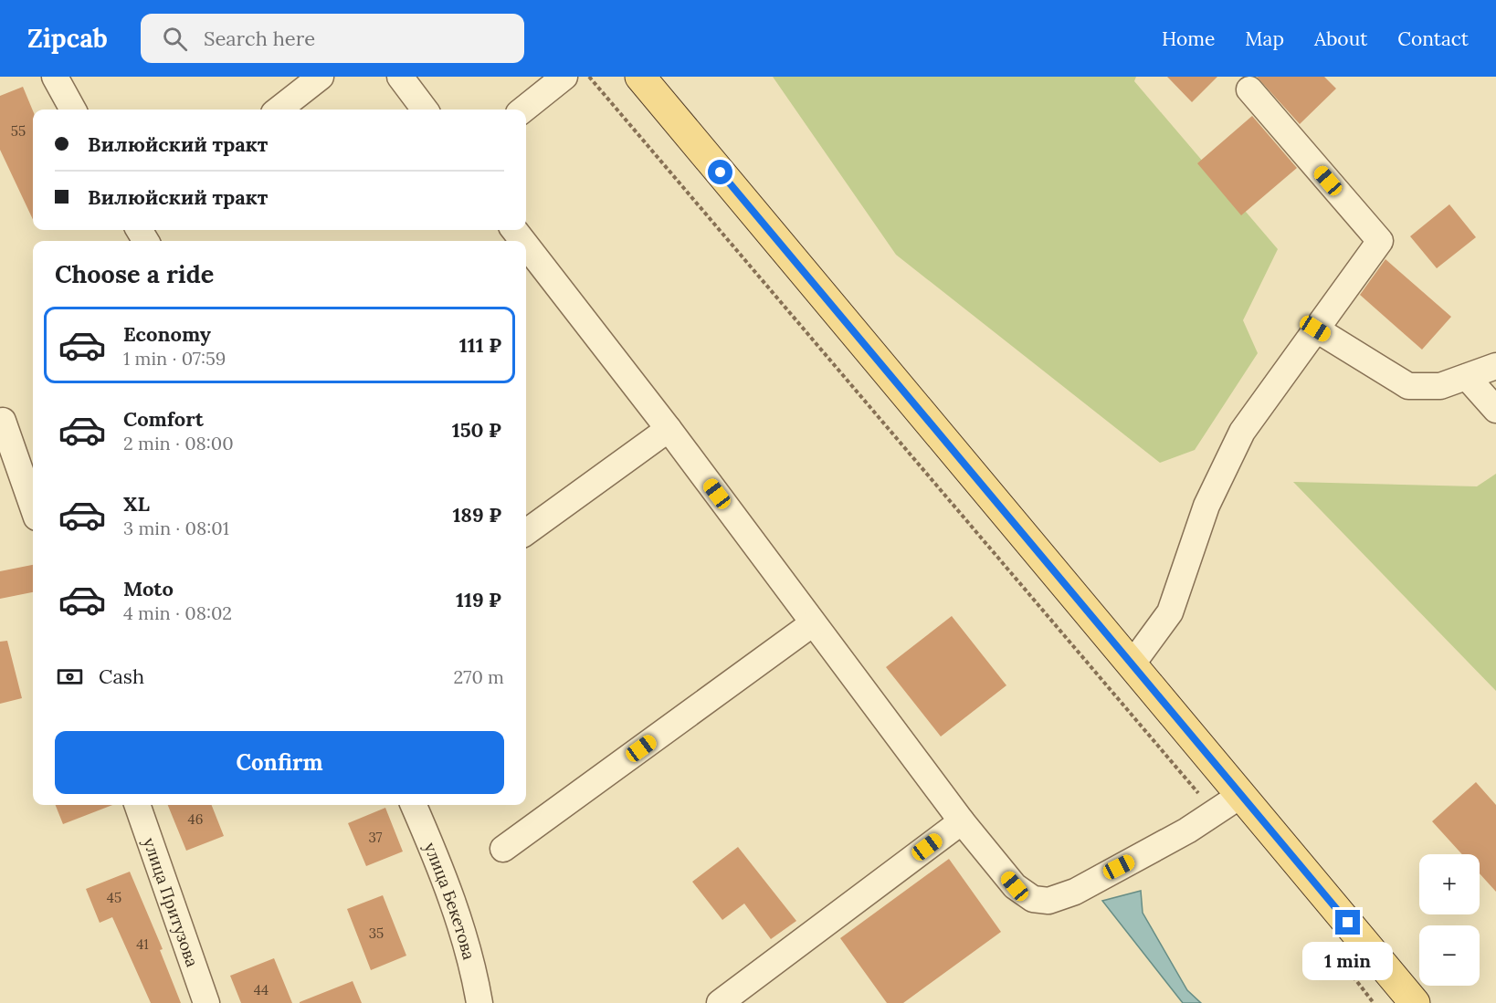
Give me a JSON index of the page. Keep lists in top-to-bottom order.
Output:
{
  "streets": {
    "street": ["улица Бекетова", "улица Притузова"]
  },
  "house_numbers": [
    "55",
    "46",
    "37",
    "45",
    "35",
    "41",
    "44"
  ],
  "page": {
    "header": "Zipcab",
    "search": "Search here",
    "nav": [
      "Home",
      "Map",
      "About",
      "Contact"
    ],
    "banner": ["Вилюйский тракт", "Вилюйский тракт"],
    "heading": "Choose a ride",
    "list": [
      {
        "name": "Economy",
        "note": "1 min · 07:59",
        "value": "111 ₽"
      },
      {
        "name": "Comfort",
        "note": "2 min · 08:00",
        "value": "150 ₽"
      },
      {
        "name": "XL",
        "note": "3 min · 08:01",
        "value": "189 ₽"
      },
      {
        "name": "Moto",
        "note": "4 min · 08:02",
        "value": "119 ₽"
      }
    ],
    "pay": ["Cash", "270 m"],
    "buttons": "Confirm",
    "map_buttons": ["+", "−"],
    "bubble": "1 min"
  }
}
